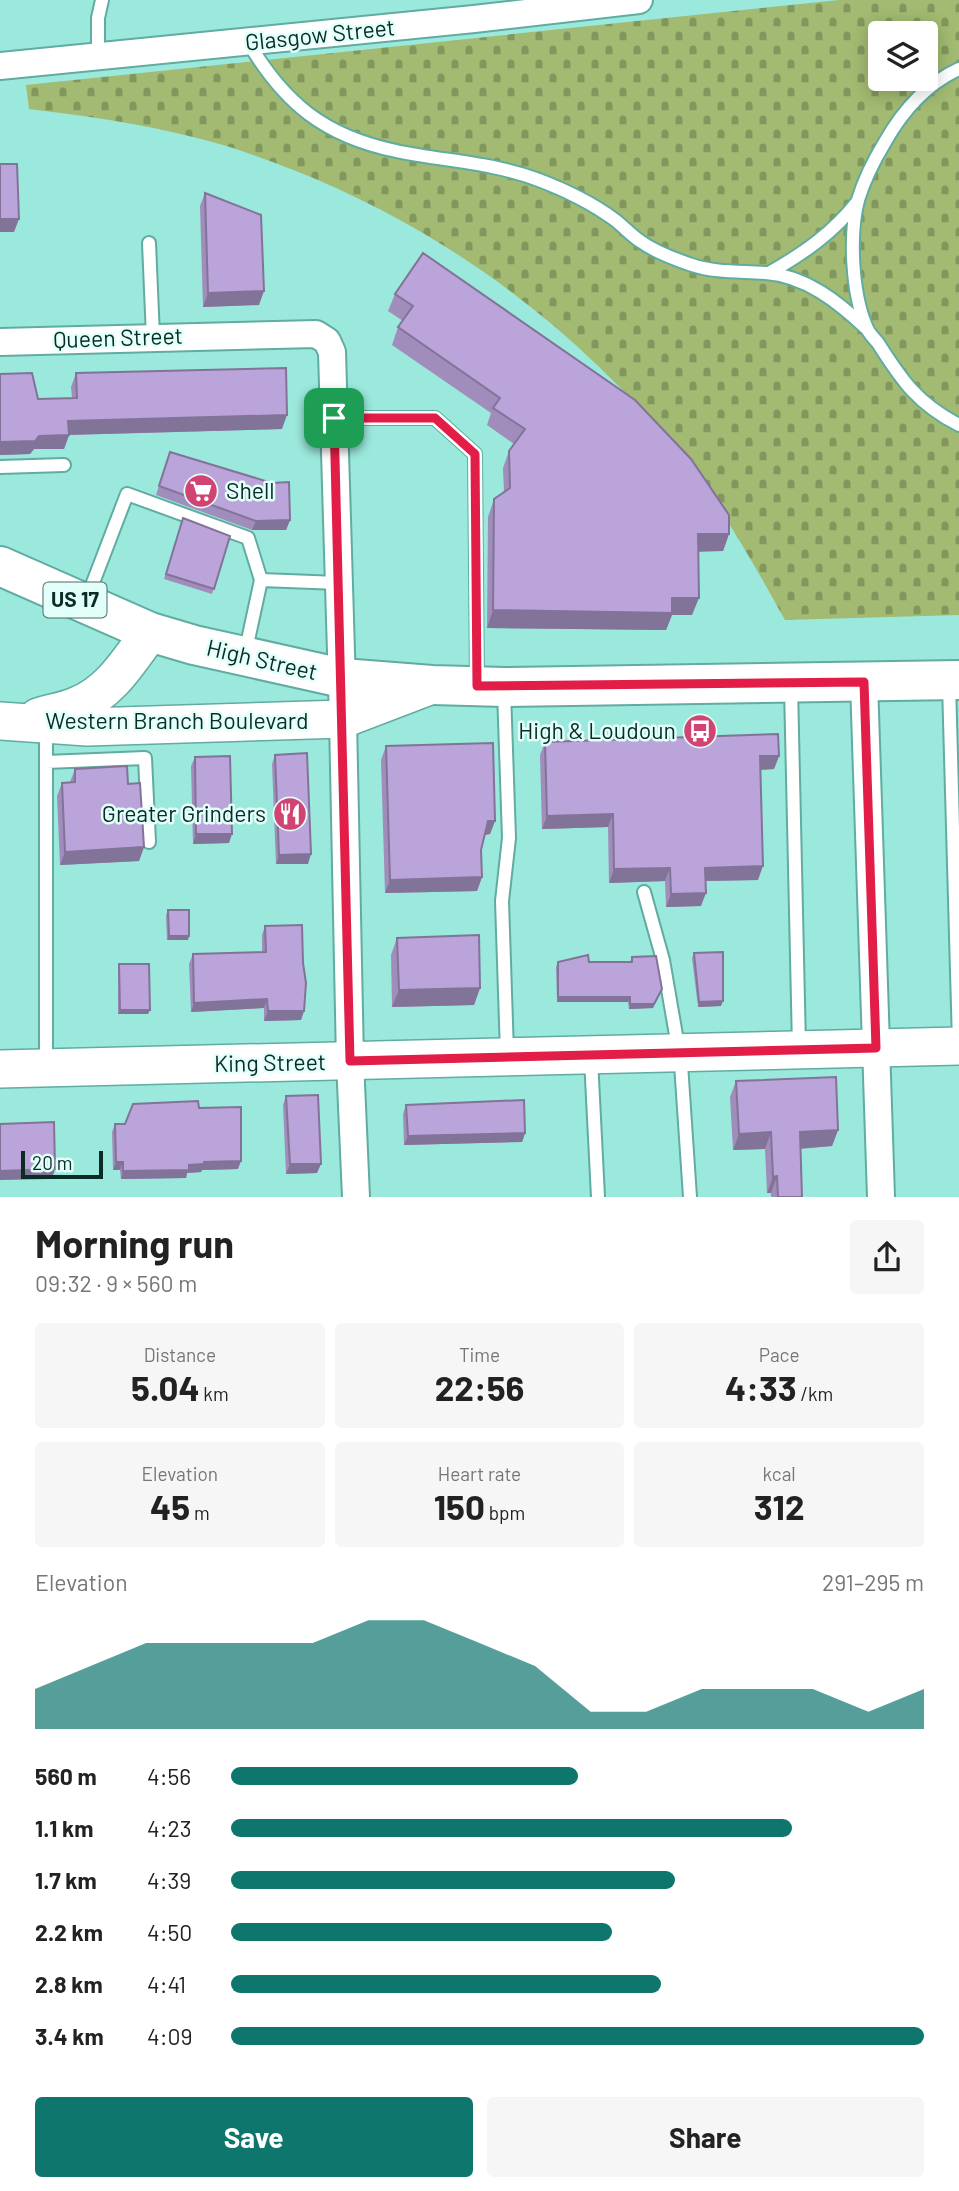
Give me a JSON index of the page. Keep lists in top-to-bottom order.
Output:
{
  "streets": {
    "main road": ["US 17", "High Street"],
    "street": [
      "Glasgow Street",
      "Queen Street",
      "Western Branch Boulevard",
      "King Street"
    ]
  },
  "crossings": [
    ["High Street", "Western Branch Boulevard"]
  ],
  "places": {
    "supermarket": ["Shell"],
    "bus stop": ["High & Loudoun"],
    "restaurant": ["Greater Grinders"]
  },
  "scale_bar": "20 m",
  "page": {
    "scale": "20 m",
    "heading": ["Morning run", "09:32 · 9 × 560 m"],
    "stats": [
      ["Distance", "5.04 km"],
      ["Time", "22:56"],
      ["Pace", "4:33 /km"],
      ["Elevation", "45 m"],
      ["Heart rate", "150 bpm"],
      ["kcal", "312"]
    ],
    "chart": ["Elevation", "291–295 m"],
    "list": [
      {
        "name": "560 m",
        "note": "4:56"
      },
      {
        "name": "1.1 km",
        "note": "4:23"
      },
      {
        "name": "1.7 km",
        "note": "4:39"
      },
      {
        "name": "2.2 km",
        "note": "4:50"
      },
      {
        "name": "2.8 km",
        "note": "4:41"
      },
      {
        "name": "3.4 km",
        "note": "4:09"
      }
    ],
    "buttons": ["Save", "Share"]
  }
}
